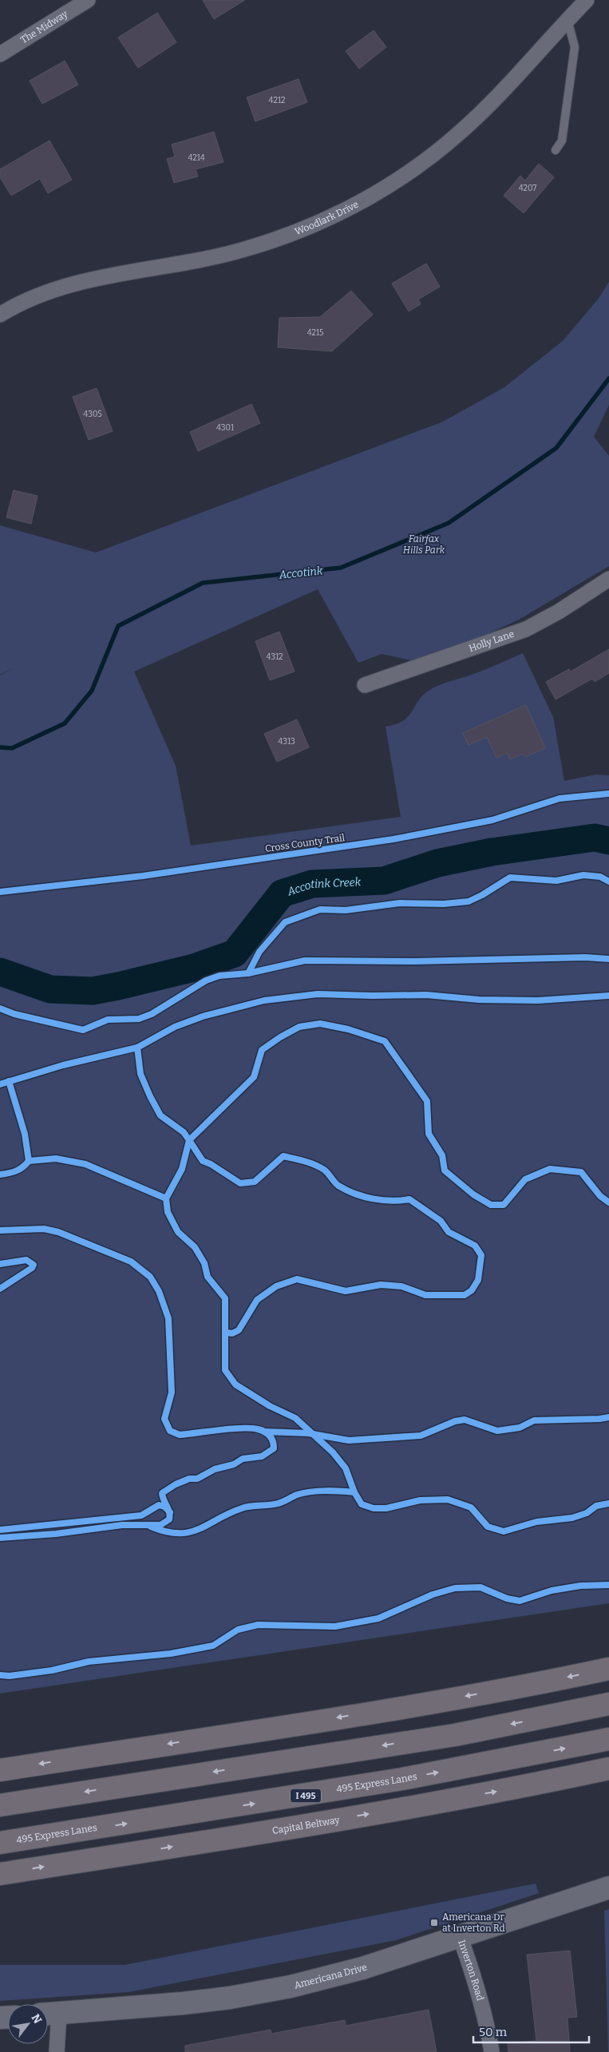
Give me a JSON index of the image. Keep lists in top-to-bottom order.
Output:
{
  "streets": {
    "highway": ["495 Express Lanes", "I 495", "Capital Beltway"],
    "street": [
      "The Midway",
      "Woodlark Drive",
      "Holly Lane",
      "Inverton Road",
      "Americana Drive"
    ],
    "cycle path": ["Cross County Trail"]
  },
  "crossings": [
    ["Inverton Road", "Americana Drive"]
  ],
  "water": ["Accotink", "Accotink Creek"],
  "parks": ["Fairfax Hills Park"],
  "places": {
    "transit": ["Americana Dr at Inverton Rd"]
  },
  "house_numbers": [
    "4212",
    "4214",
    "4207",
    "4215",
    "4305",
    "4301",
    "4312",
    "4313"
  ],
  "scale_bar": "50 m",
  "north": "top right"
}
